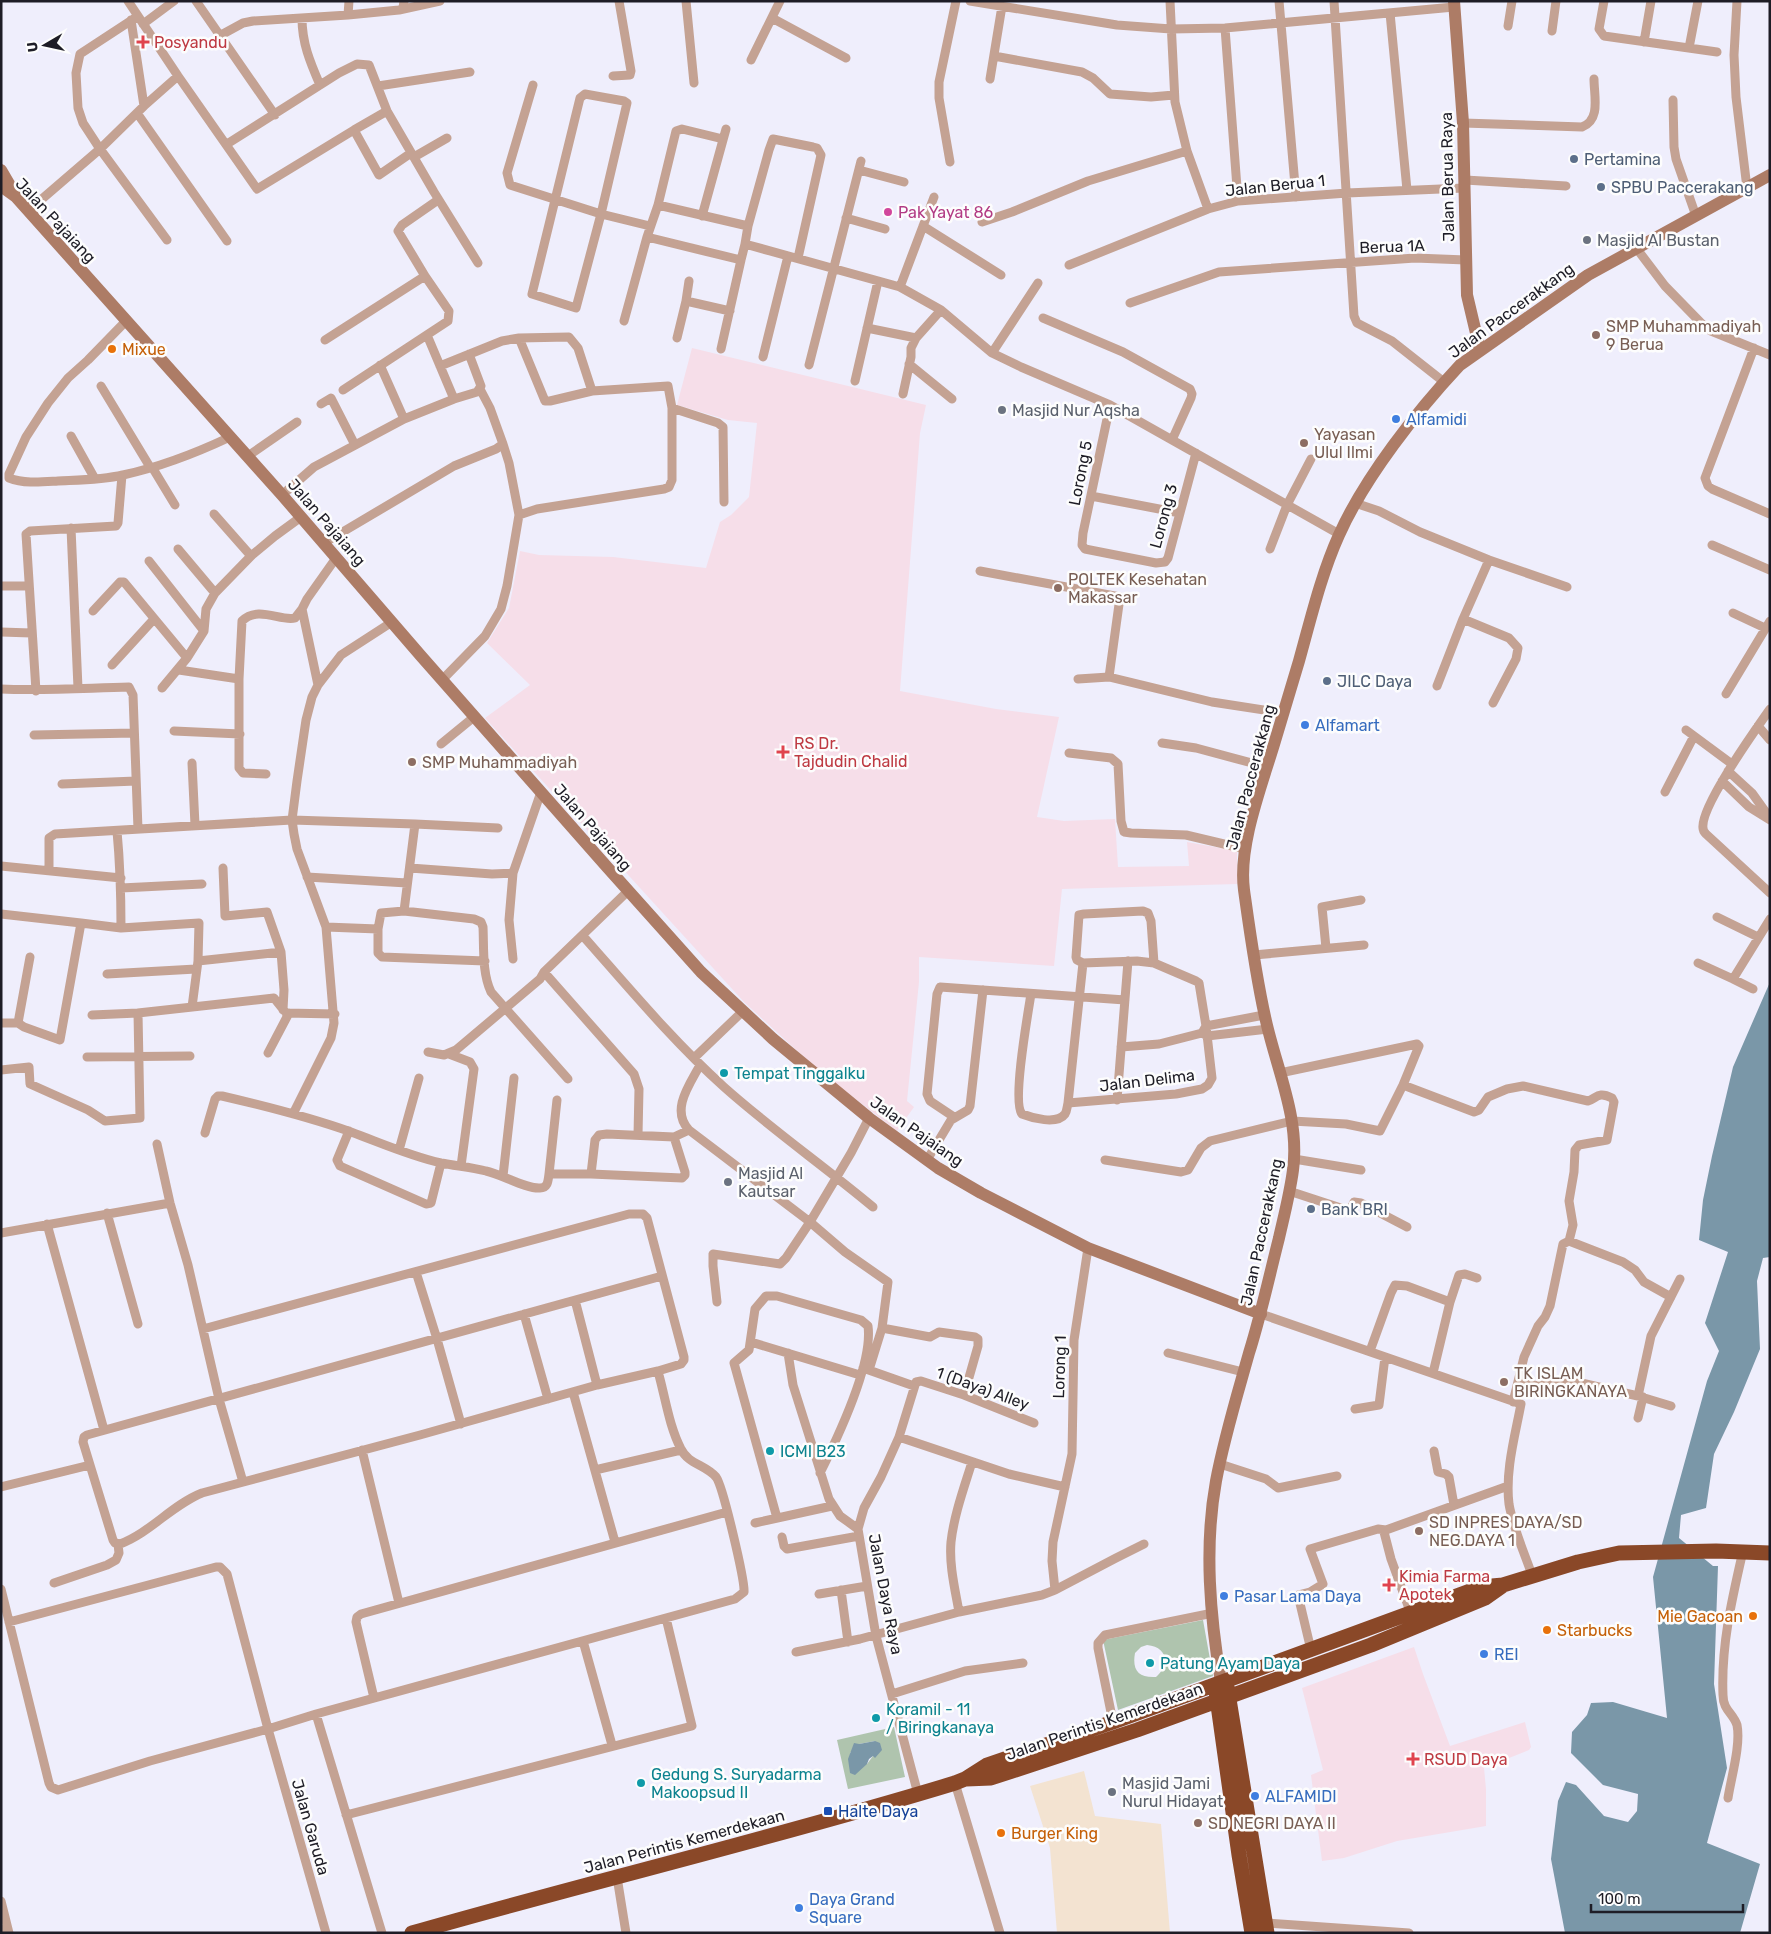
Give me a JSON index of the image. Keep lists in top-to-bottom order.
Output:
{
  "streets": {
    "highway": ["Jalan Perintis Kemerdekaan"],
    "main road": ["Jalan Berua Raya", "Jalan Pajaiang", "Jalan Paccerakkang"],
    "street": [
      "Jalan Berua 1",
      "Berua 1A",
      "Lorong 5",
      "Lorong 3",
      "Jalan Delima",
      "Lorong 1",
      "1 (Daya) Alley",
      "Jalan Daya Raya",
      "Jalan Garuda"
    ]
  },
  "crossings": [
    ["Jalan Berua Raya", "Jalan Berua 1"],
    ["Jalan Berua Raya", "Berua 1A"],
    ["Jalan Berua Raya", "Jalan Paccerakkang"],
    ["Jalan Pajaiang", "Jalan Paccerakkang"],
    ["Jalan Pajaiang", "Lorong 1"],
    ["Jalan Paccerakkang", "Jalan Perintis Kemerdekaan"],
    ["Lorong 5", "Lorong 3"],
    ["1 (Daya) Alley", "Jalan Daya Raya"],
    ["Jalan Daya Raya", "Jalan Perintis Kemerdekaan"]
  ],
  "places": {
    "health": [
      "Posyandu",
      "RS Dr. Tajdudin Chalid",
      "Kimia Farma Apotek",
      "RSUD Daya"
    ],
    "other": [
      "Pertamina",
      "SPBU Paccerakang",
      "Pak Yayat 86",
      "Masjid Al Bustan",
      "SMP Muhammadiyah 9 Berua",
      "Mixue",
      "Masjid Nur Aqsha",
      "Alfamidi",
      "Yayasan Ulul Ilmi",
      "POLTEK Kesehatan Makassar",
      "JILC Daya",
      "Alfamart",
      "SMP Muhammadiyah",
      "Tempat Tinggalku",
      "Masjid Al Kautsar",
      "Bank BRI",
      "TK ISLAM BIRINGKANAYA",
      "ICMI B23",
      "SD INPRES DAYA/SD NEG.DAYA 1",
      "Pasar Lama Daya",
      "Mie Gacoan",
      "Starbucks",
      "REI",
      "Patung Ayam Daya",
      "Koramil - 11 / Biringkanaya",
      "Gedung S. Suryadarma Makoopsud II",
      "Masjid Jami Nurul Hidayat",
      "ALFAMIDI",
      "SD NEGRI DAYA II",
      "Burger King",
      "Daya Grand Square"
    ],
    "transit": ["Halte Daya"]
  },
  "scale_bar": "100 m",
  "north": "left"
}
